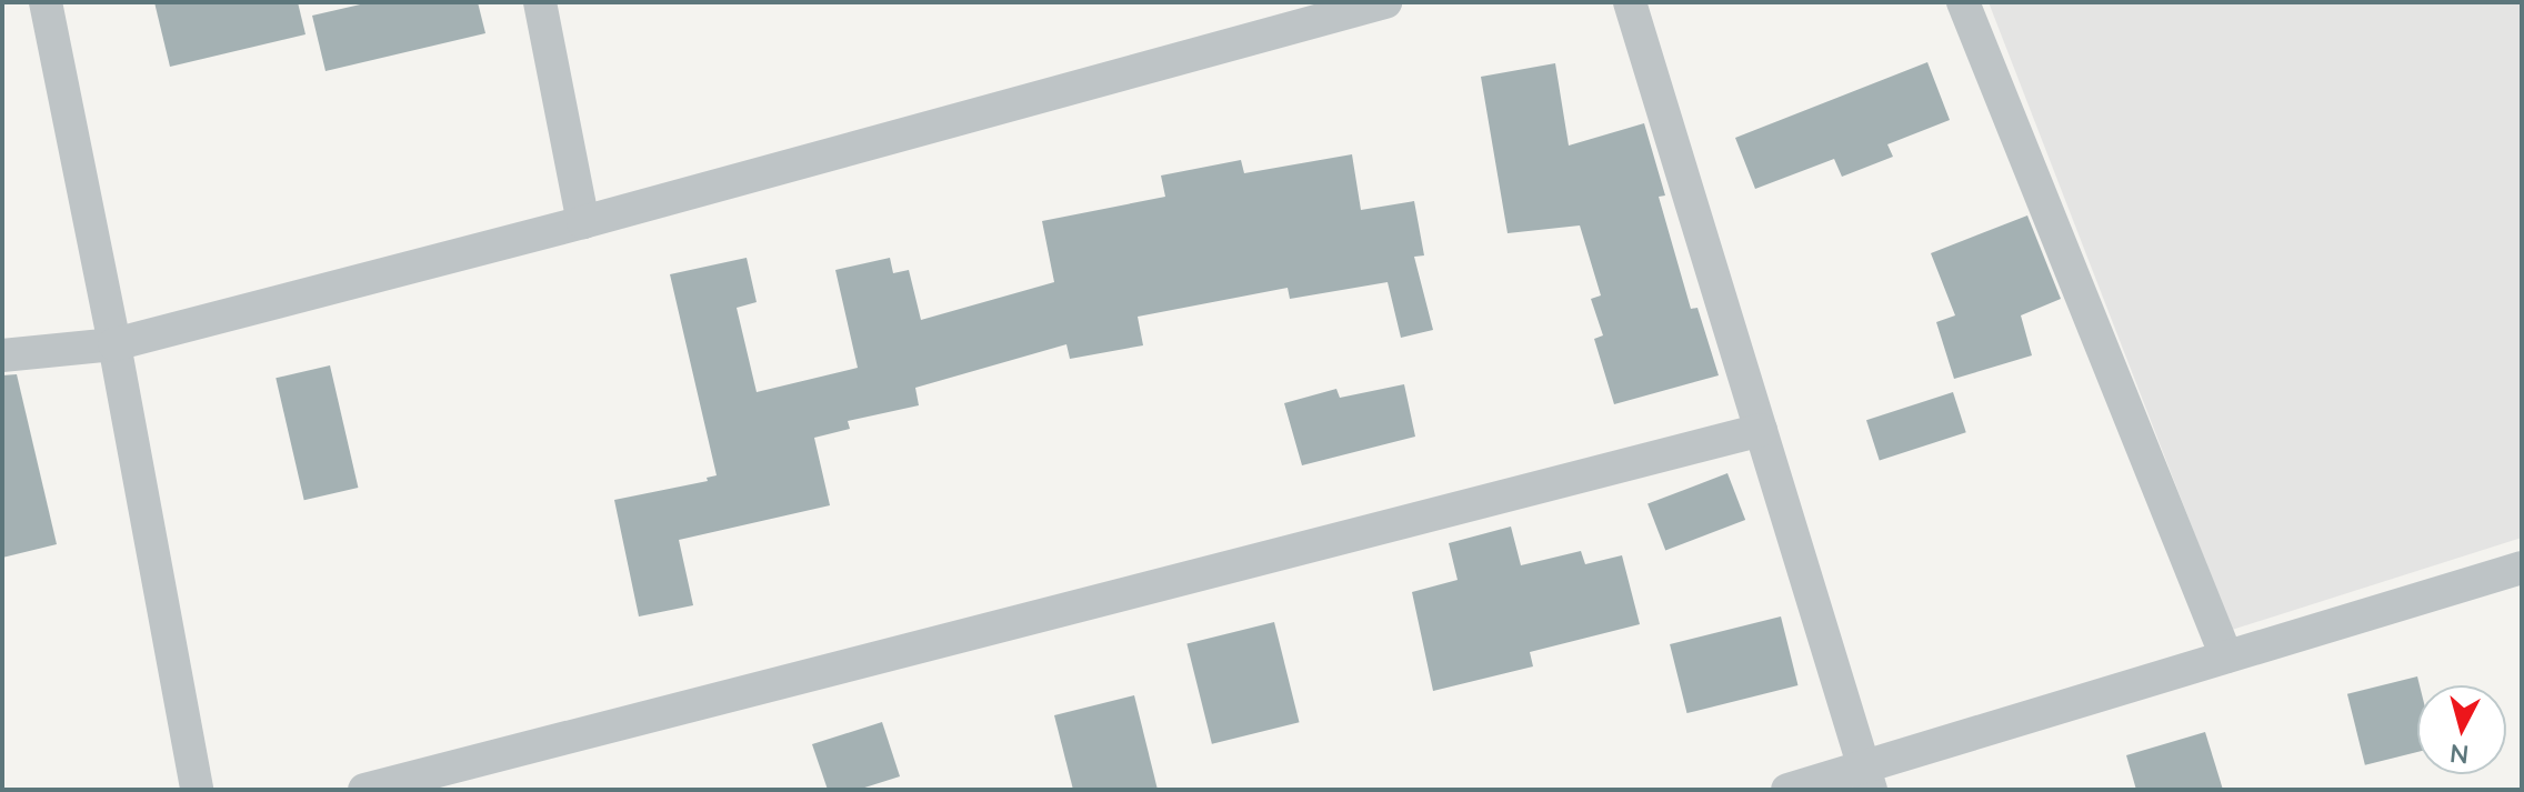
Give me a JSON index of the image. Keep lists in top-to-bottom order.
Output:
{
  "north": "bottom"
}
